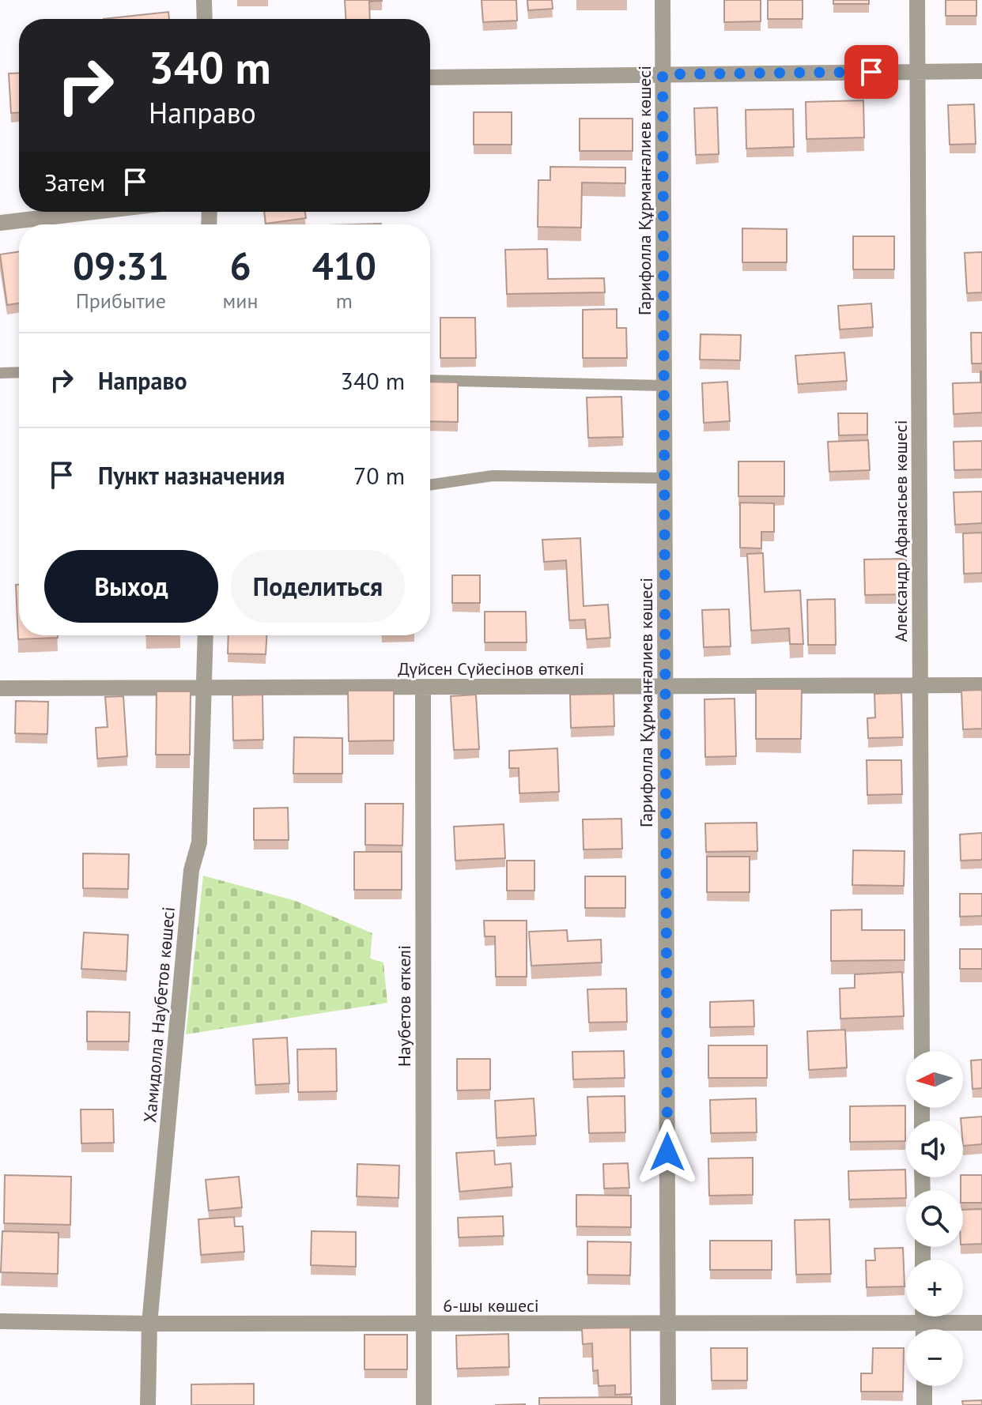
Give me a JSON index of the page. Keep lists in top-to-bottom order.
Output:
{
  "streets": {
    "street": [
      "Гарифолла Құрманғалиев көшесі",
      "Александр Афанасьев көшесі",
      "Дүйсен Сүйесінов өткелі",
      "Наубетов өткелі",
      "Хамидолла Наубетов көшесі",
      "6-шы көшесі"
    ]
  },
  "crossings": [
    ["Гарифолла Құрманғалиев көшесі", "Дүйсен Сүйесінов өткелі"],
    ["Гарифолла Құрманғалиев көшесі", "6-шы көшесі"],
    ["Александр Афанасьев көшесі", "Дүйсен Сүйесінов өткелі"],
    ["Дүйсен Сүйесінов өткелі", "Наубетов өткелі"],
    ["Дүйсен Сүйесінов өткелі", "Хамидолла Наубетов көшесі"],
    ["Наубетов өткелі", "6-шы көшесі"],
    ["Хамидолла Наубетов көшесі", "6-шы көшесі"]
  ],
  "north": "left",
  "page": {
    "turn": ["340 m", "Направо"],
    "then": "Затем",
    "eta": [
      "09:31",
      "Прибытие",
      "6",
      "мин",
      "410",
      "m"
    ],
    "list": [
      {
        "name": "Направо",
        "value": "340 m"
      },
      {
        "name": "Пункт назначения",
        "value": "70 m"
      }
    ],
    "buttons": ["Выход", "Поделиться"],
    "map_buttons": ["+", "−"]
  }
}
